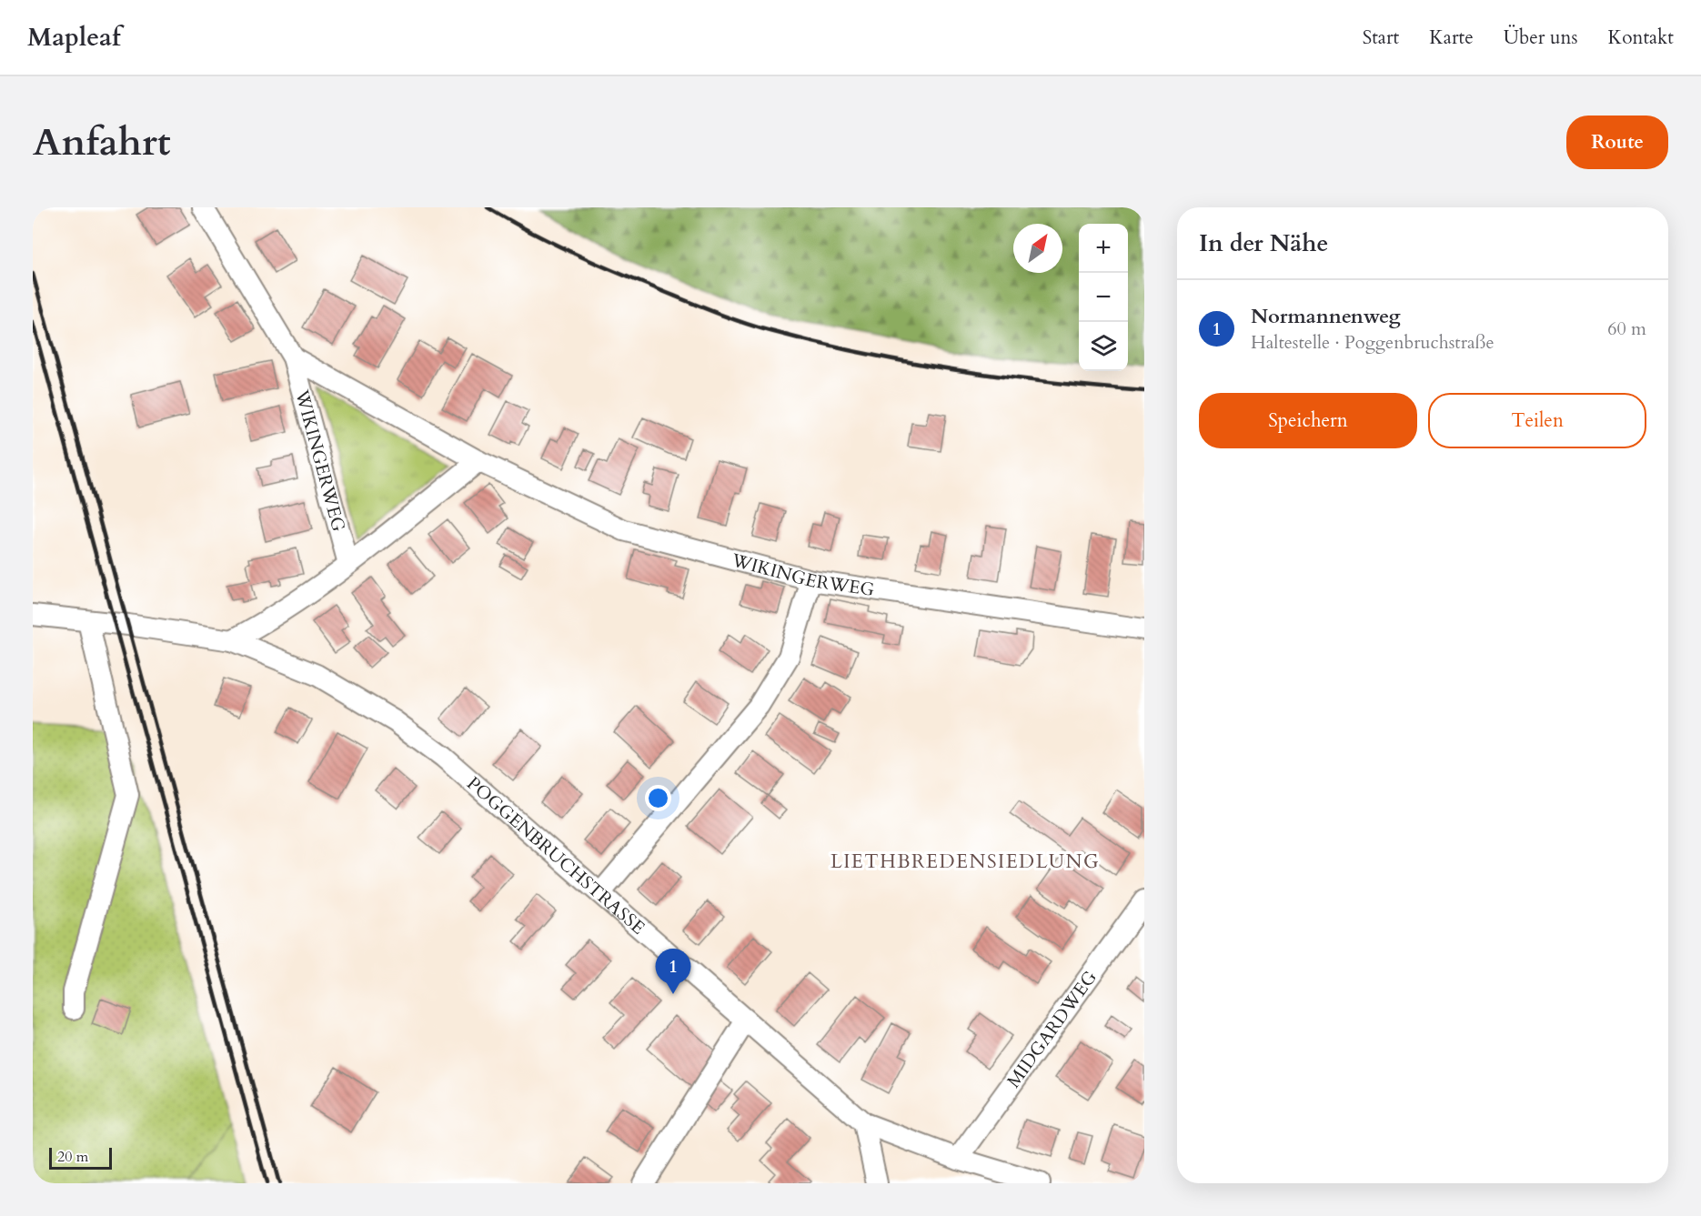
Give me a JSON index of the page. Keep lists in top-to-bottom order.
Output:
{
  "streets": {
    "street": ["WIKINGERWEG", "POGGENBRUCHSTRASSE", "MIDGARDWEG"]
  },
  "crossings": [
    ["WIKINGERWEG", "POGGENBRUCHSTRASSE"],
    ["POGGENBRUCHSTRASSE", "MIDGARDWEG"]
  ],
  "districts": ["LIETHBREDENSIEDLUNG"],
  "scale_bar": "20 m",
  "north": "top right",
  "page": {
    "header": "Mapleaf",
    "nav": [
      "Start",
      "Karte",
      "Über uns",
      "Kontakt"
    ],
    "buttons": [
      "Route",
      ["Speichern", "Teilen"]
    ],
    "title": "Anfahrt",
    "heading": "In der Nähe",
    "map_buttons": ["+", "−"],
    "list": [
      {
        "mark": "1",
        "name": "Normannenweg",
        "note": "Haltestelle · Poggenbruchstraße",
        "value": "60 m"
      }
    ],
    "pins": "1",
    "scale": "20 m"
  }
}
